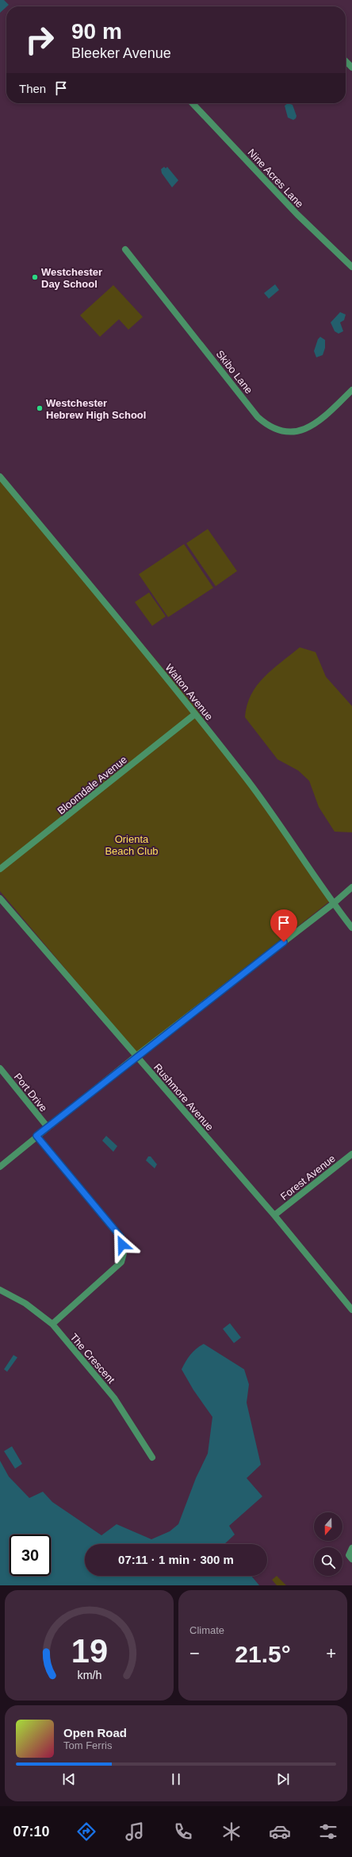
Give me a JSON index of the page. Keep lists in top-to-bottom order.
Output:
{
  "streets": {
    "street": [
      "Nine Acres Lane",
      "Skibo Lane",
      "Walton Avenue",
      "Bloomdale Avenue",
      "Port Drive",
      "Rushmore Avenue",
      "Forest Avenue",
      "The Crescent"
    ]
  },
  "crossings": [
    ["Walton Avenue", "Bloomdale Avenue"],
    ["Rushmore Avenue", "Forest Avenue"]
  ],
  "parks": ["Orienta Beach Club"],
  "places": ["Westchester Day School", "Westchester Hebrew High School"],
  "north": "bottom",
  "page": {
    "turn": ["90 m", "Bleeker Avenue"],
    "then": "Then",
    "limit": "30",
    "trip": "07:11 · 1 min · 300 m",
    "tile": "Climate",
    "heat": ["−", "21.5°", "+"],
    "song": ["Open Road", "Tom Ferris"],
    "tabs": "07:10",
    "gauge": ["19", "km/h"]
  }
}
